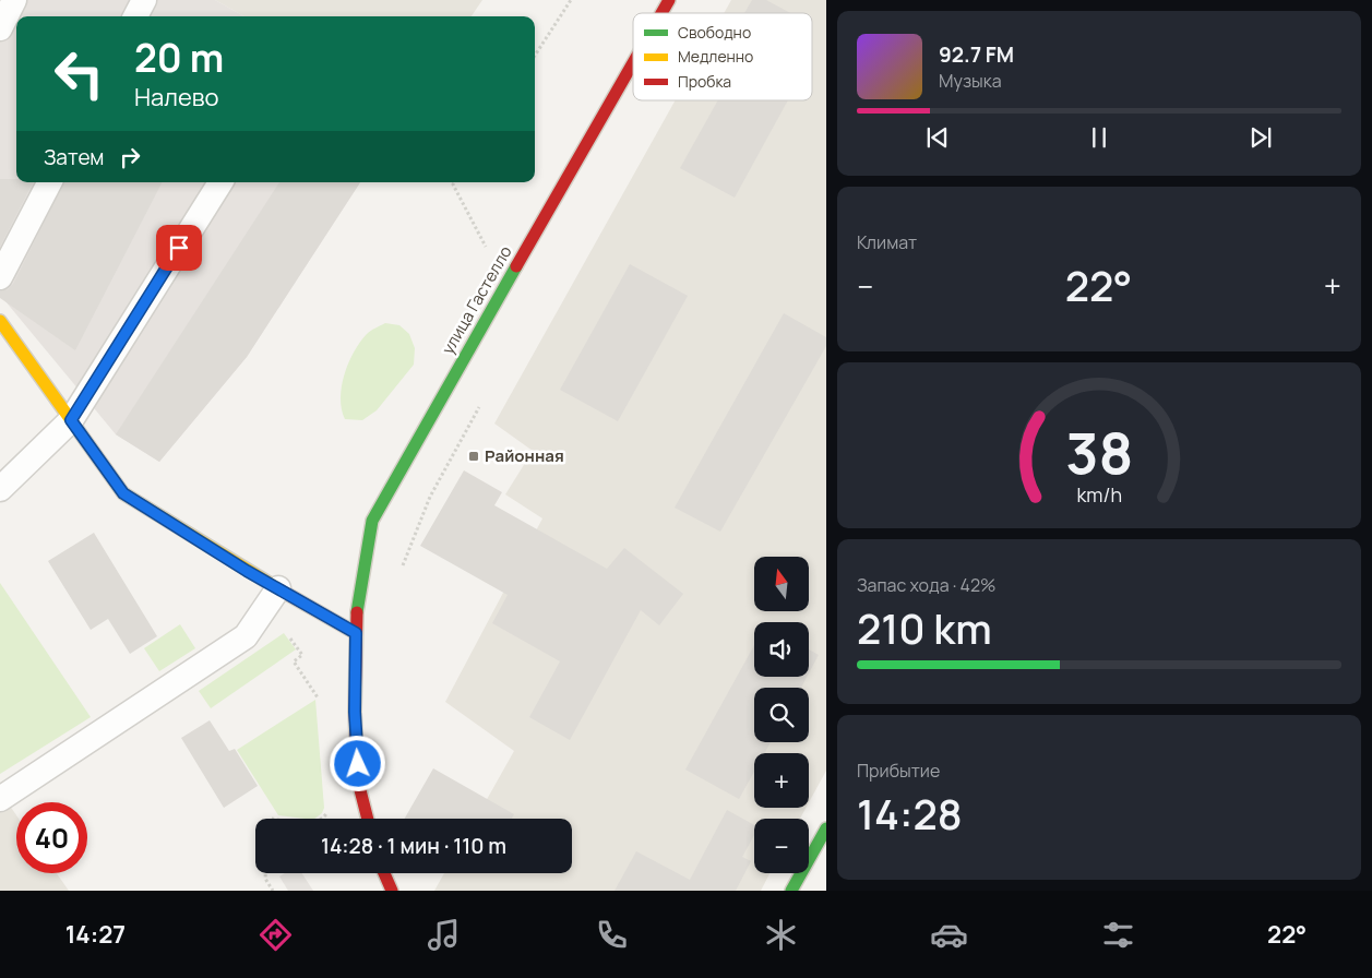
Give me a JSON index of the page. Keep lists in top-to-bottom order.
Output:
{
  "streets": {
    "street": ["улица Гастелло"]
  },
  "places": {
    "transit": ["Районная"]
  },
  "legend": ["Свободно", "Медленно", "Пробка"],
  "north": "top",
  "page": {
    "turn": ["20 m", "Налево"],
    "song": ["92.7 FM", "Музыка"],
    "then": "Затем",
    "tile": [
      "Климат",
      ["Запас хода · 42%", "210 km"],
      ["Прибытие", "14:28"]
    ],
    "heat": ["−", "22°", "+"],
    "map_buttons": ["+", "−"],
    "limit": "40",
    "trip": "14:28 · 1 мин · 110 m",
    "tabs": ["14:27", "22°"],
    "gauge": ["38", "km/h"]
  }
}
